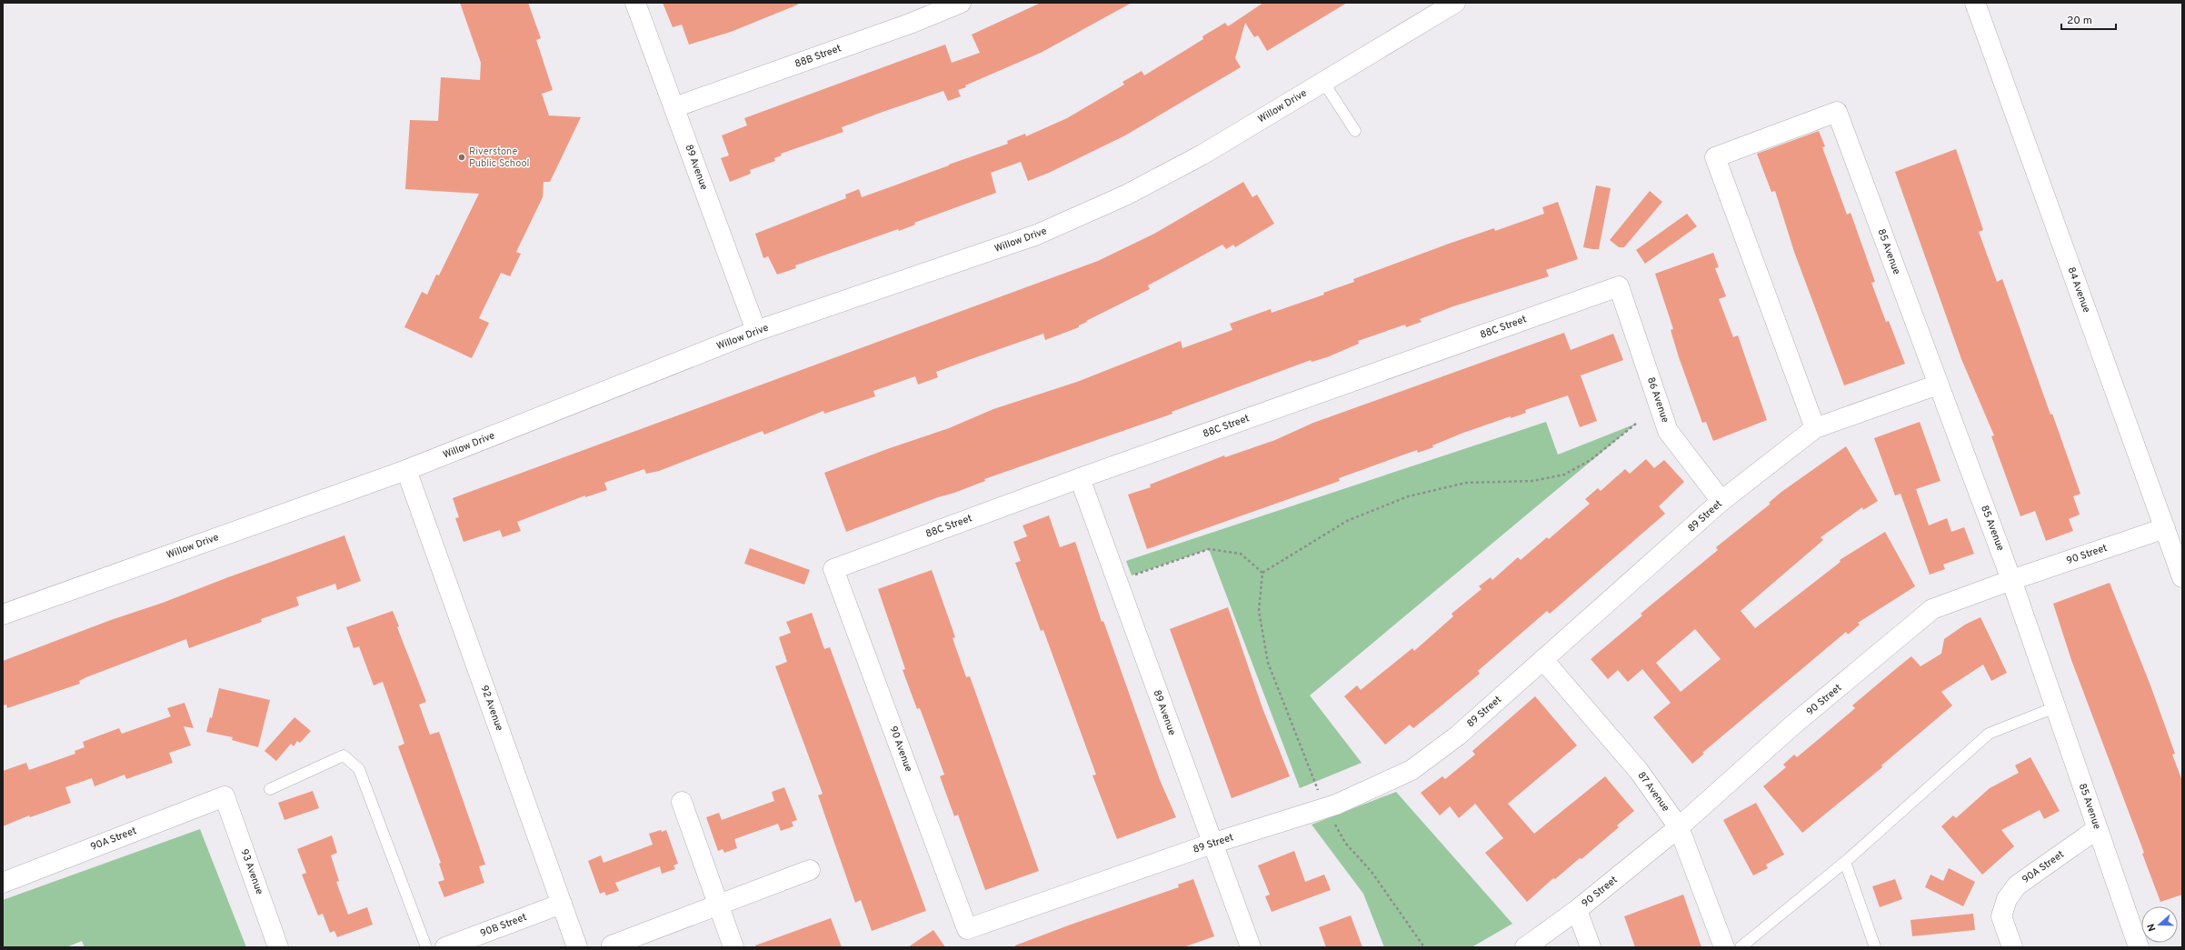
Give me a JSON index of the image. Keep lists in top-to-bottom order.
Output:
{
  "streets": {
    "street": [
      "88B Street",
      "Willow Drive",
      "89 Avenue",
      "85 Avenue",
      "84 Avenue",
      "88C Street",
      "86 Avenue",
      "89 Street",
      "90 Street",
      "92 Avenue",
      "90 Avenue",
      "87 Avenue",
      "90A Street",
      "93 Avenue",
      "90B Street"
    ]
  },
  "crossings": [
    ["88B Street", "89 Avenue"],
    ["Willow Drive", "89 Avenue"],
    ["Willow Drive", "92 Avenue"],
    ["89 Avenue", "88C Street"],
    ["89 Avenue", "89 Street"],
    ["85 Avenue", "89 Street"],
    ["85 Avenue", "90 Street"],
    ["85 Avenue", "90A Street"],
    ["84 Avenue", "90 Street"],
    ["88C Street", "86 Avenue"],
    ["88C Street", "90 Avenue"],
    ["86 Avenue", "89 Street"],
    ["89 Street", "90 Avenue"],
    ["89 Street", "87 Avenue"],
    ["90 Street", "87 Avenue"],
    ["92 Avenue", "90B Street"],
    ["90A Street", "93 Avenue"]
  ],
  "places": ["Riverstone Public School"],
  "scale_bar": "20 m",
  "north": "left"
}
